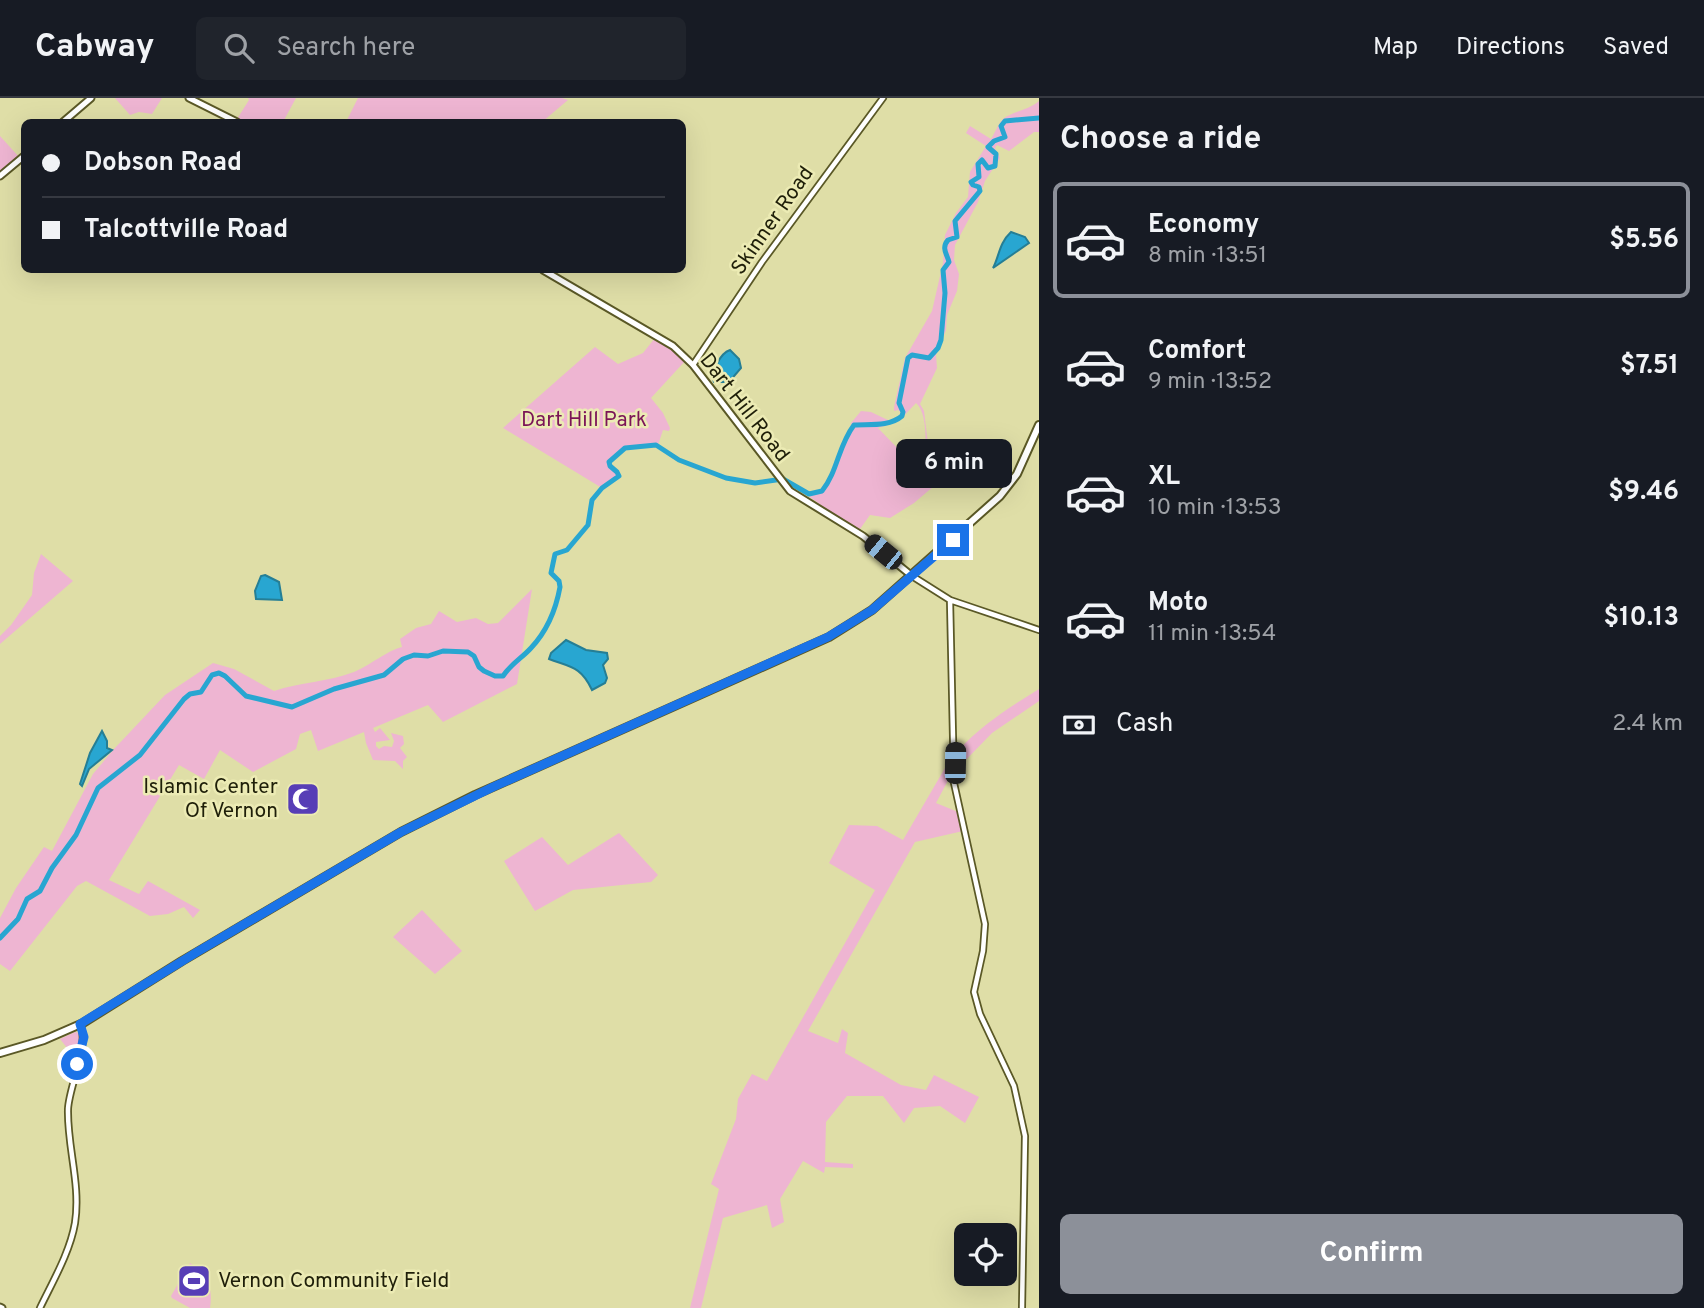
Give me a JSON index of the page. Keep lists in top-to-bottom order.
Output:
{
  "streets": {
    "main road": ["Dart Hill Road"],
    "street": ["Skinner Road"]
  },
  "crossings": [
    ["Skinner Road", "Dart Hill Road"]
  ],
  "parks": ["Dart Hill Park"],
  "places": {
    "mosque": ["Islamic Center Of Vernon"],
    "sports": ["Vernon Community Field"]
  },
  "page": {
    "header": "Cabway",
    "search": "Search here",
    "nav": ["Map", "Directions", "Saved"],
    "heading": "Choose a ride",
    "banner": ["Dobson Road", "Talcottville Road"],
    "list": [
      {
        "name": "Economy",
        "note": "8 min · 13:51",
        "value": "$5.56"
      },
      {
        "name": "Comfort",
        "note": "9 min · 13:52",
        "value": "$7.51"
      },
      {
        "name": "XL",
        "note": "10 min · 13:53",
        "value": "$9.46"
      },
      {
        "name": "Moto",
        "note": "11 min · 13:54",
        "value": "$10.13"
      }
    ],
    "bubble": "6 min",
    "pay": ["Cash", "2.4 km"],
    "buttons": "Confirm"
  }
}
